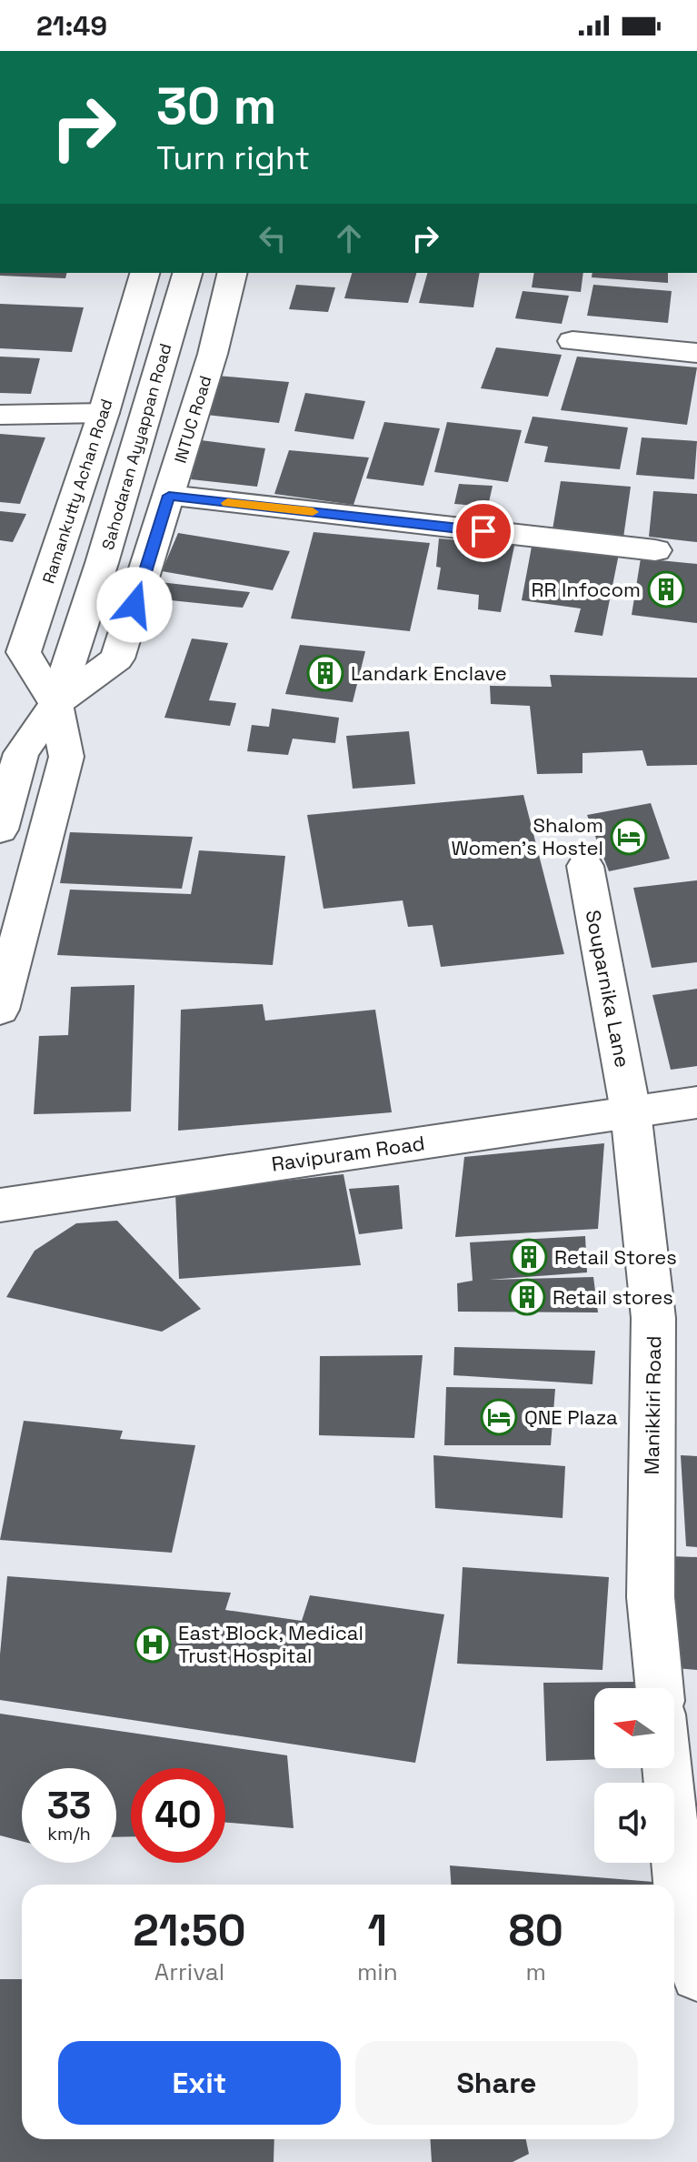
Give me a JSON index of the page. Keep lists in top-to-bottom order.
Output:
{
  "streets": {
    "street": [
      "INTUC Road",
      "Sahodaran Ayyappan Road",
      "Ramankutty Achan Road",
      "Souparnika Lane",
      "Ravipuram Road",
      "Manikkiri Road"
    ]
  },
  "crossings": [
    ["INTUC Road", "Sahodaran Ayyappan Road"],
    ["INTUC Road", "Ramankutty Achan Road"],
    ["Sahodaran Ayyappan Road", "Ramankutty Achan Road"],
    ["Souparnika Lane", "Ravipuram Road"],
    ["Souparnika Lane", "Manikkiri Road"],
    ["Ravipuram Road", "Manikkiri Road"]
  ],
  "places": {
    "building": [
      "RR Infocom",
      "Landark Enclave",
      "Retail Stores",
      "Retail stores"
    ],
    "hotel": ["Shalom Women's Hostel", "QNE Plaza"],
    "hospital": ["East Block, Medical Trust Hospital"]
  },
  "north": "left",
  "page": {
    "status": "21:49",
    "turn": ["30 m", "Turn right"],
    "speed": "33 km/h",
    "limit": "40",
    "eta": [
      "21:50",
      "Arrival",
      "1",
      "min",
      "80",
      "m"
    ],
    "buttons": ["Exit", "Share"]
  }
}
